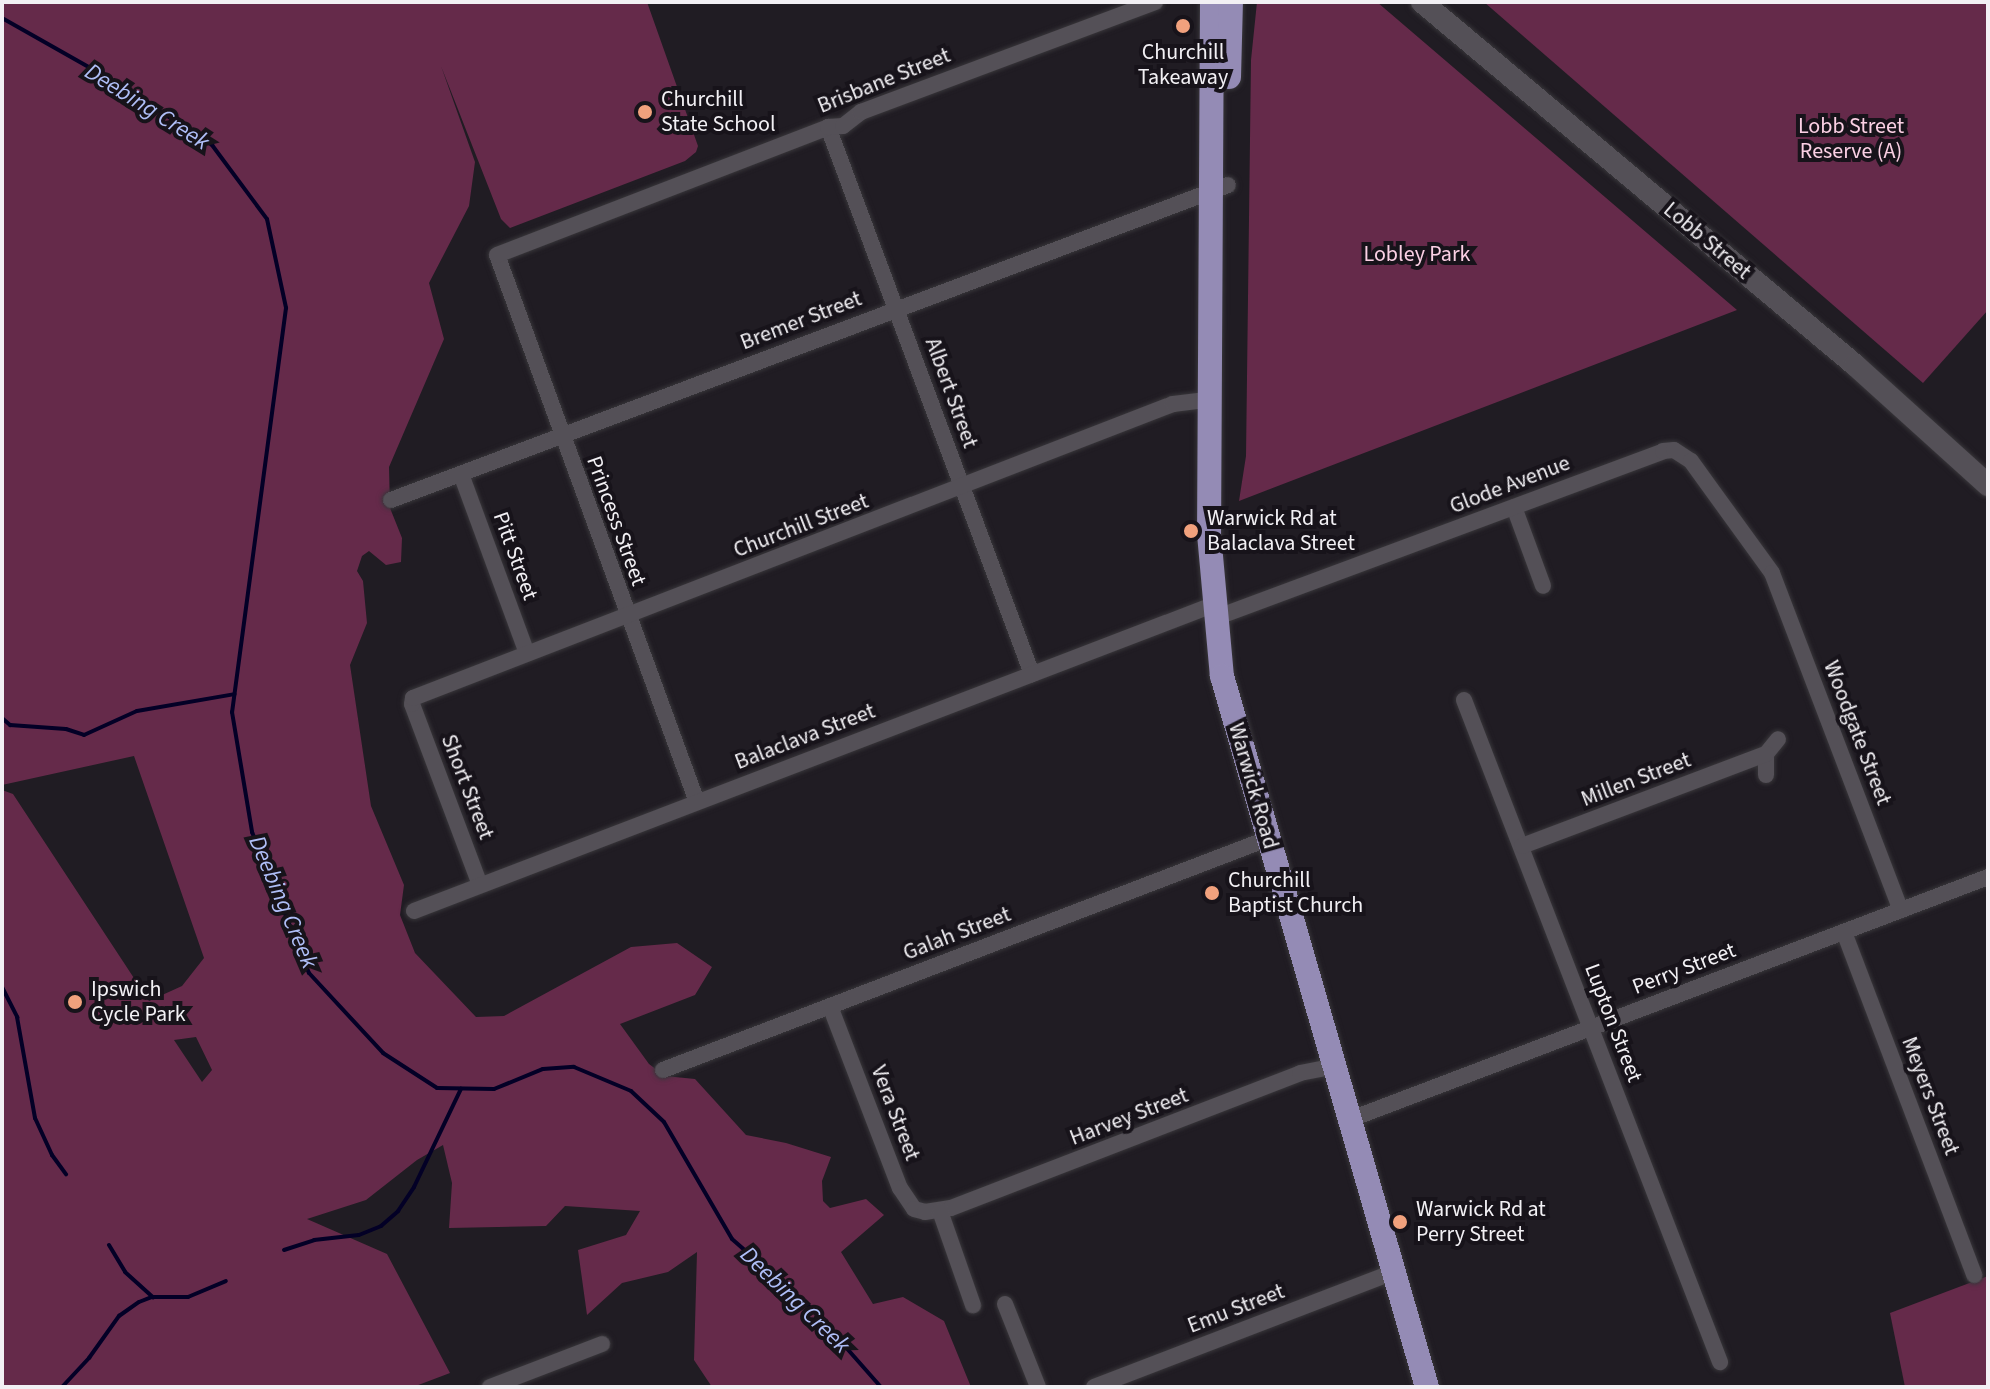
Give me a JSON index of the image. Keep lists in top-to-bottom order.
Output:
{
  "streets": {
    "main road": ["Lobb Street", "Warwick Road"],
    "street": [
      "Brisbane Street",
      "Bremer Street",
      "Albert Street",
      "Glode Avenue",
      "Princess Street",
      "Churchill Street",
      "Pitt Street",
      "Woodgate Street",
      "Balaclava Street",
      "Millen Street",
      "Short Street",
      "Galah Street",
      "Perry Street",
      "Lupton Street",
      "Meyers Street",
      "Vera Street",
      "Harvey Street",
      "Emu Street"
    ]
  },
  "crossings": [
    ["Brisbane Street", "Albert Street"],
    ["Brisbane Street", "Princess Street"],
    ["Bremer Street", "Albert Street"],
    ["Bremer Street", "Princess Street"],
    ["Bremer Street", "Pitt Street"],
    ["Bremer Street", "Warwick Road"],
    ["Albert Street", "Churchill Street"],
    ["Albert Street", "Balaclava Street"],
    ["Glode Avenue", "Woodgate Street"],
    ["Glode Avenue", "Balaclava Street"],
    ["Glode Avenue", "Warwick Road"],
    ["Princess Street", "Churchill Street"],
    ["Princess Street", "Balaclava Street"],
    ["Churchill Street", "Pitt Street"],
    ["Churchill Street", "Warwick Road"],
    ["Churchill Street", "Short Street"],
    ["Woodgate Street", "Perry Street"],
    ["Balaclava Street", "Warwick Road"],
    ["Balaclava Street", "Short Street"],
    ["Millen Street", "Lupton Street"],
    ["Warwick Road", "Galah Street"],
    ["Warwick Road", "Perry Street"],
    ["Warwick Road", "Harvey Street"],
    ["Warwick Road", "Emu Street"],
    ["Galah Street", "Vera Street"],
    ["Perry Street", "Lupton Street"],
    ["Perry Street", "Meyers Street"],
    ["Vera Street", "Harvey Street"]
  ],
  "water": ["Deebing Creek"],
  "parks": ["Lobb Street Reserve (A)", "Lobley Park"],
  "places": [
    "Churchill Takeaway",
    "Churchill State School",
    "Warwick Rd at Balaclava Street",
    "Churchill Baptist Church",
    "Ipswich Cycle Park",
    "Warwick Rd at Perry Street"
  ]
}
